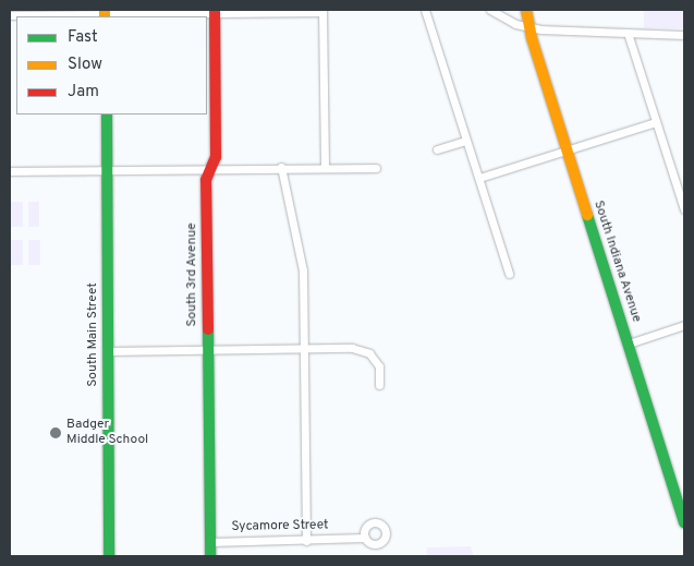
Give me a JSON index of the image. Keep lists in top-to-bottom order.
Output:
{
  "streets": {
    "street": [
      "South Indiana Avenue",
      "South 3rd Avenue",
      "South Main Street",
      "Sycamore Street"
    ]
  },
  "crossings": [
    ["South 3rd Avenue", "Sycamore Street"]
  ],
  "places": ["Badger Middle School"],
  "legend": ["Fast", "Slow", "Jam"]
}
